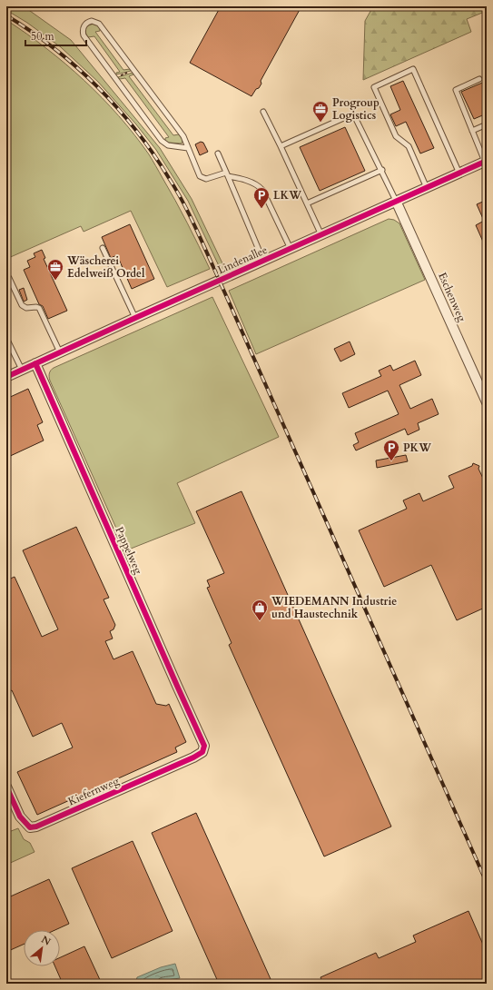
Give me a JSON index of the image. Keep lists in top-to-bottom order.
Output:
{
  "streets": {
    "street": [
      "Lindenallee",
      "Eschenweg",
      "Pappelweg",
      "Kiefernweg"
    ]
  },
  "crossings": [
    ["Lindenallee", "Eschenweg"],
    ["Lindenallee", "Pappelweg"],
    ["Pappelweg", "Kiefernweg"]
  ],
  "places": {
    "office": ["Progroup Logistics", "Wäscherei Edelweiß Ordel"],
    "parking": ["LKW", "PKW"],
    "shop": ["WIEDEMANN Industrie und Haustechnik"]
  },
  "scale_bar": "50 m",
  "north": "top right"
}
